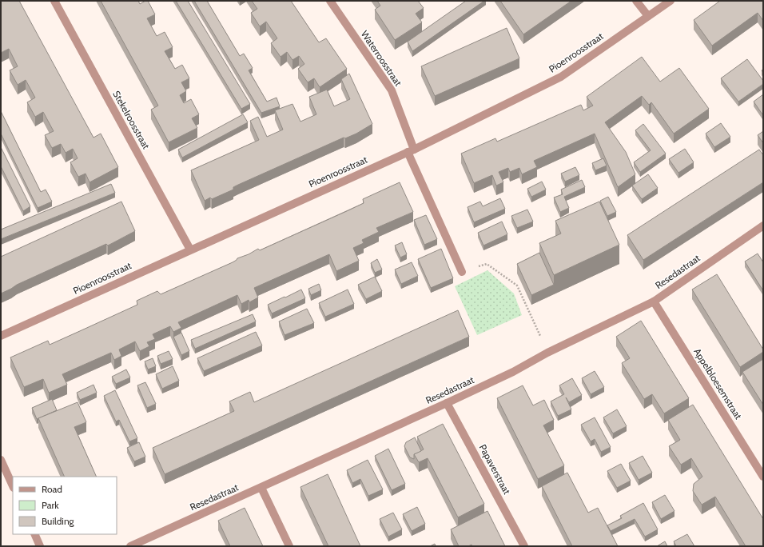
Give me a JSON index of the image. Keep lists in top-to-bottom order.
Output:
{
  "streets": {
    "street": [
      "Pioenroosstraat",
      "Waterroosstraat",
      "Stekelroosstraat",
      "Resedastraat",
      "Appelbloesemstraat",
      "Papaverstraat"
    ]
  },
  "crossings": [
    ["Pioenroosstraat", "Waterroosstraat"],
    ["Pioenroosstraat", "Stekelroosstraat"],
    ["Resedastraat", "Appelbloesemstraat"],
    ["Resedastraat", "Papaverstraat"]
  ],
  "legend": ["Road", "Park", "Building"]
}
